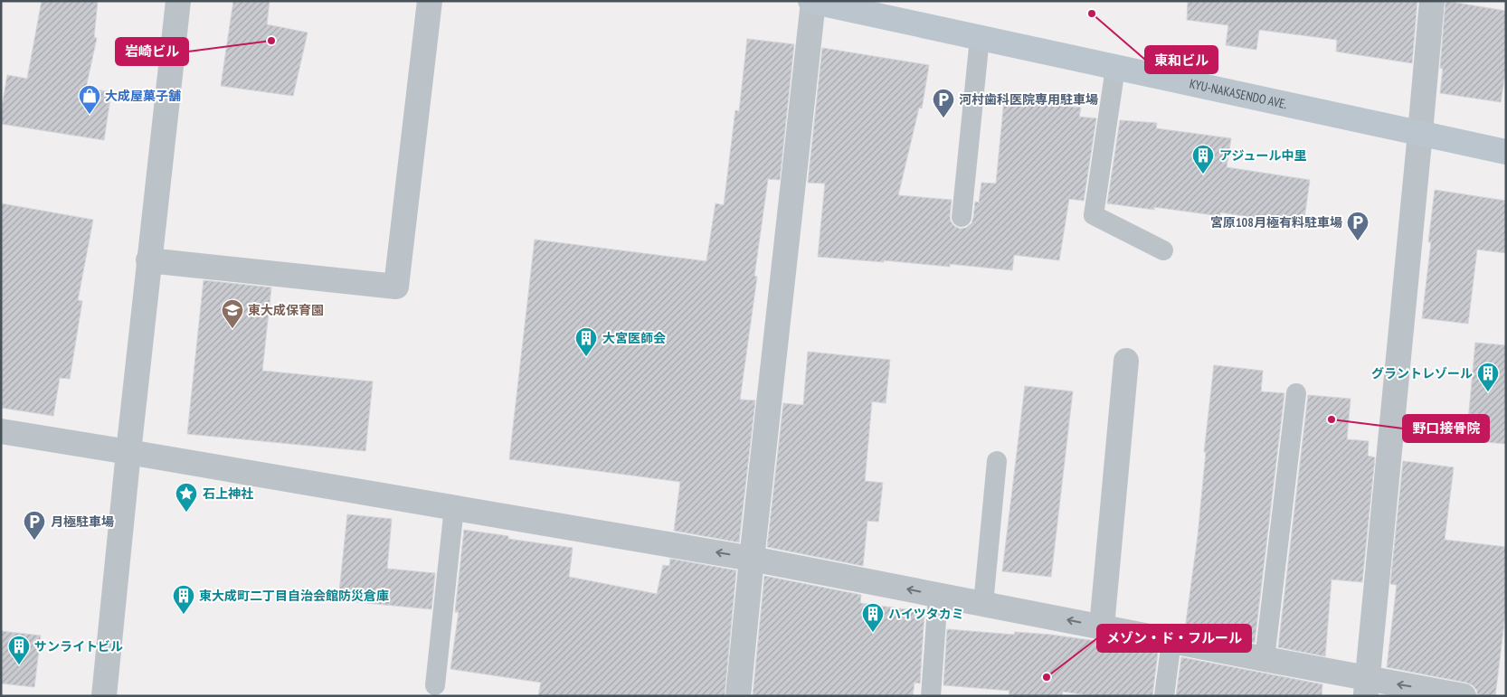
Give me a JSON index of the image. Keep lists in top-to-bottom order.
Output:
{
  "streets": {
    "main road": ["KYU-NAKASENDO AVE."]
  },
  "places": {
    "other": [
      "東和ビル",
      "岩崎ビル",
      "野口接骨院",
      "メゾン・ド・フルール"
    ],
    "shop": ["大成屋菓子舗"],
    "parking": ["河村歯科医院専用駐車場", "宮原108月極有料駐車場", "月極駐車場"],
    "building": [
      "アジュール中里",
      "大宮医師会",
      "グラントレゾール",
      "東大成町二丁目自治会館防災倉庫",
      "ハイツタカミ",
      "サンライトビル"
    ],
    "school or university": ["東大成保育園"],
    "place": ["石上神社"]
  }
}
